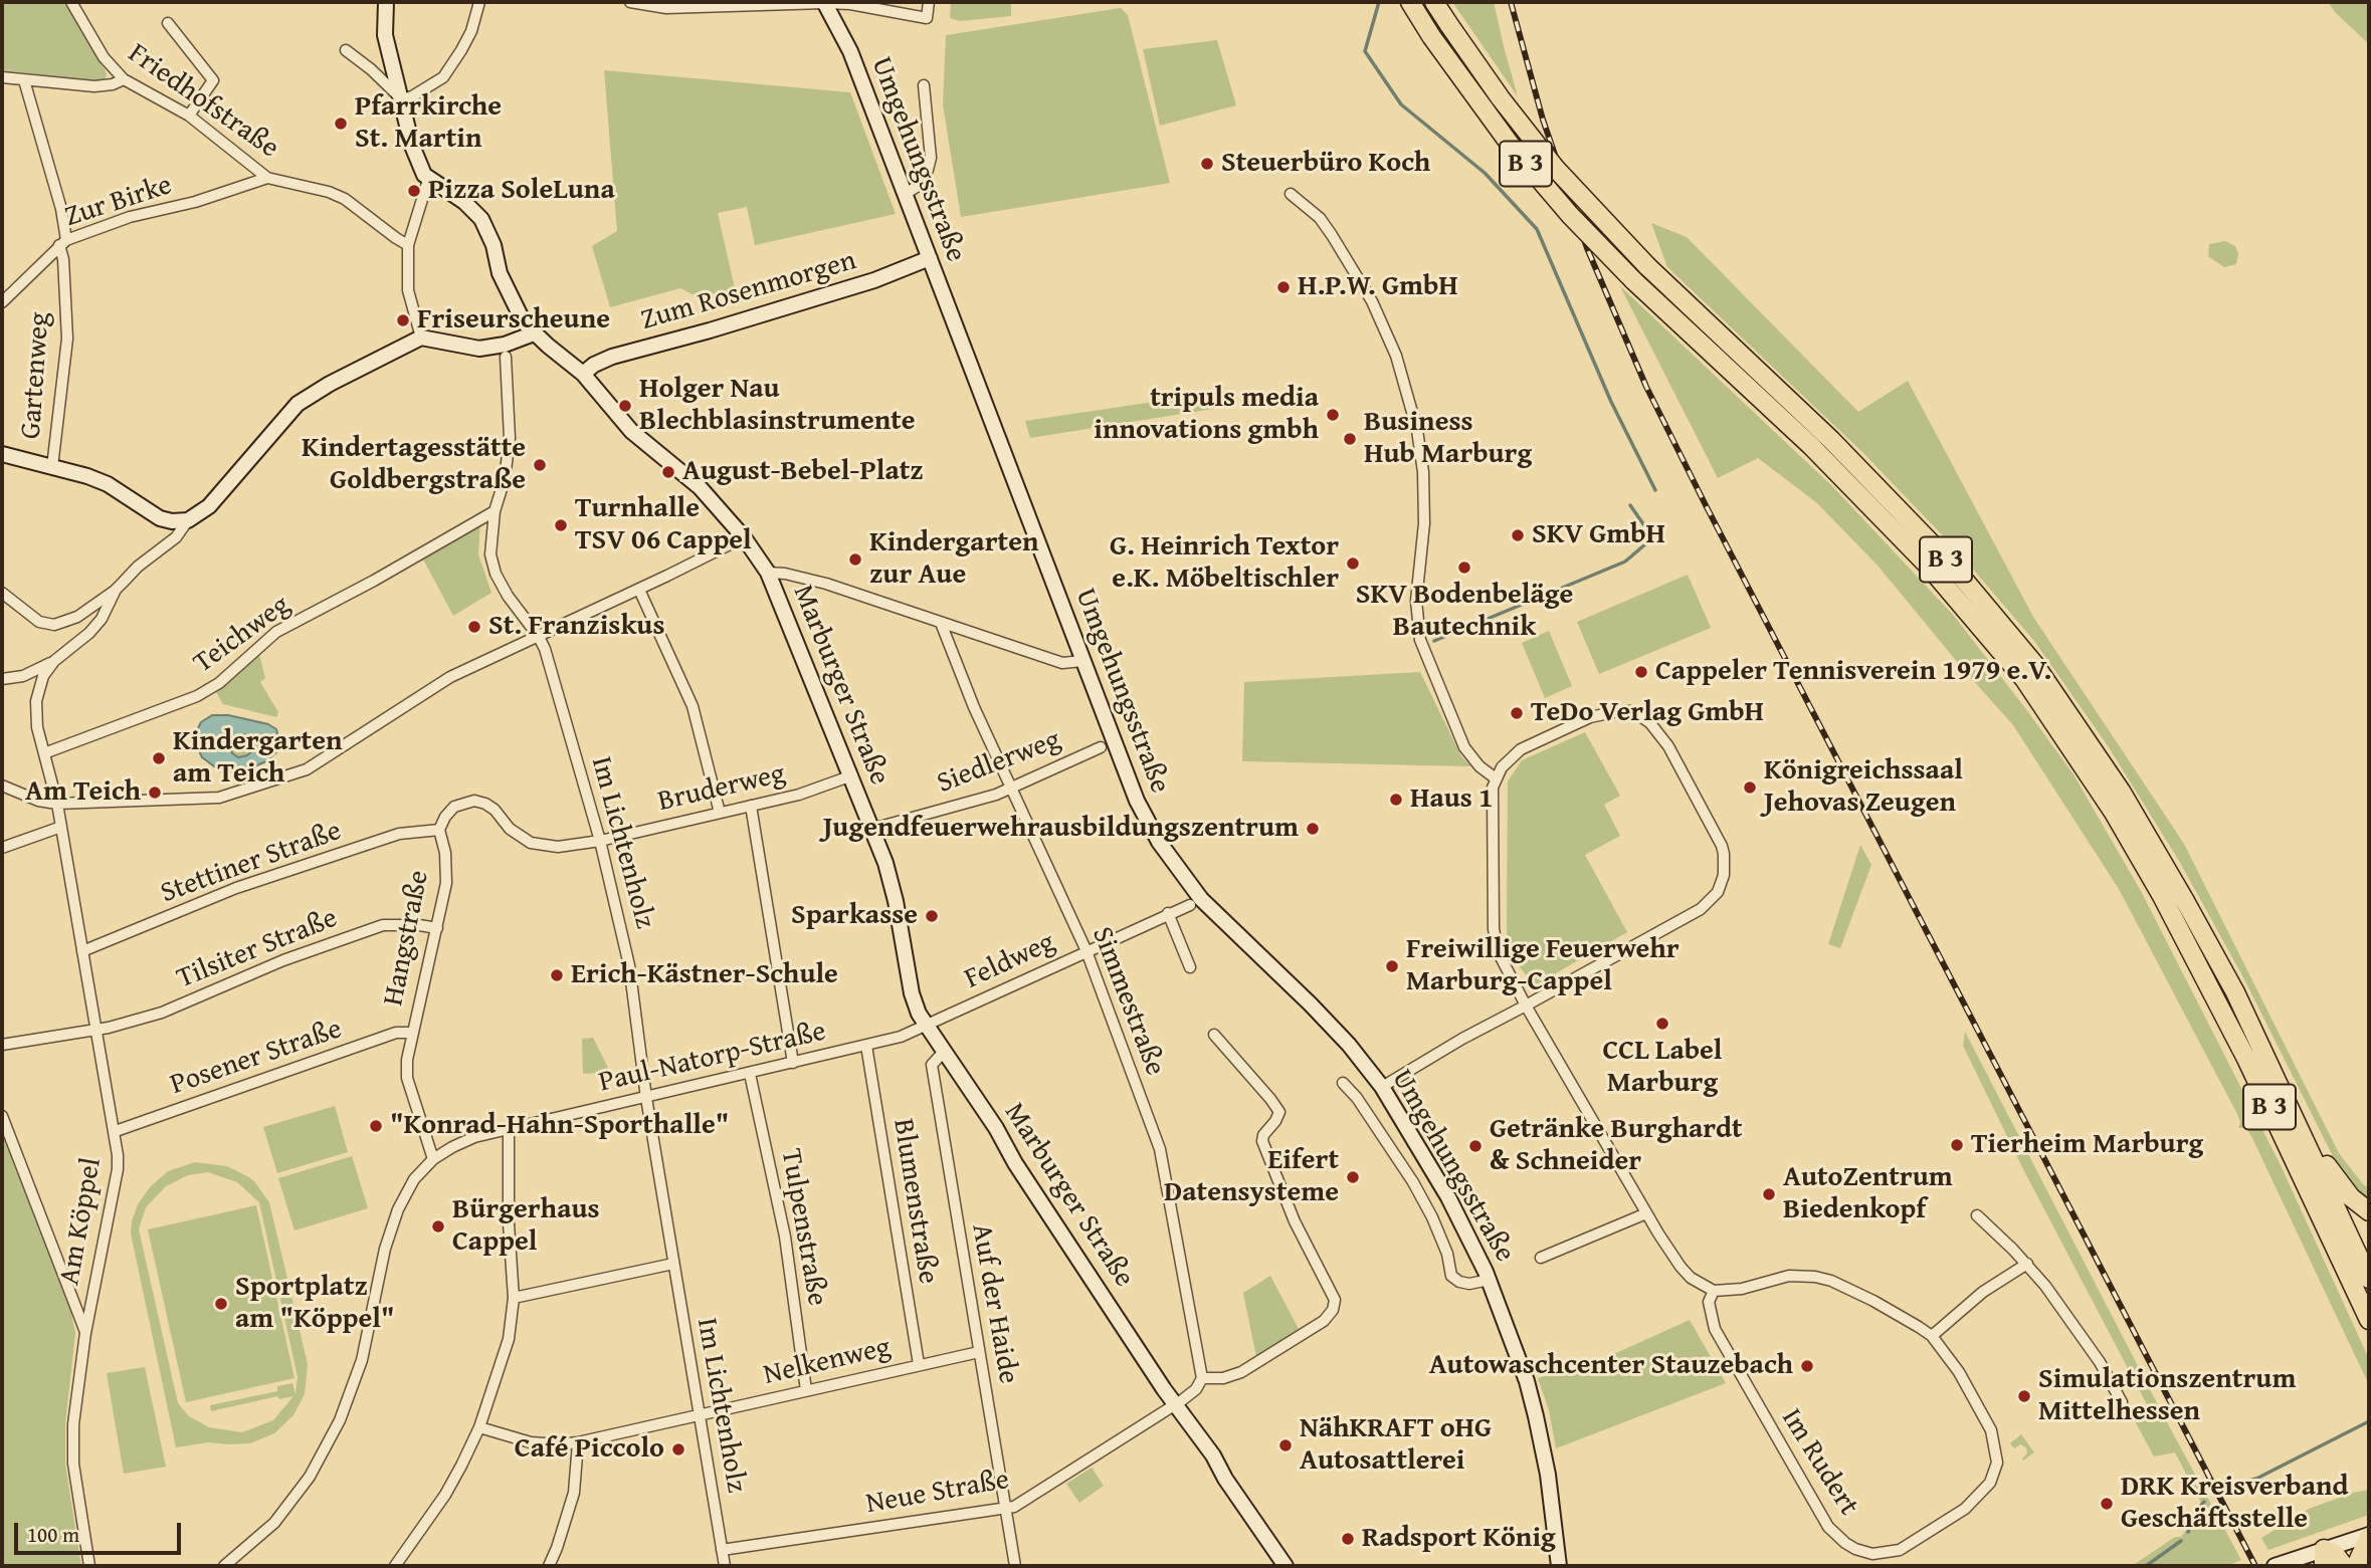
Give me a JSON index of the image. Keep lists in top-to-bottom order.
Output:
{
  "streets": {
    "highway": ["B 3"],
    "street": [
      "Friedhofstraße",
      "Umgehungsstraße",
      "Zur Birke",
      "Zum Rosenmorgen",
      "Gartenweg",
      "Teichweg",
      "Marburger Straße",
      "Siedlerweg",
      "Bruderweg",
      "Im Lichtenholz",
      "Stettiner Straße",
      "Hangstraße",
      "Tilsiter Straße",
      "Feldweg",
      "Simmestraße",
      "Posener Straße",
      "Paul-Natorp-Straße",
      "Blumenstraße",
      "Am Köppel",
      "Tulpenstraße",
      "Auf der Haide",
      "Nelkenweg",
      "Im Rudert",
      "Neue Straße"
    ]
  },
  "crossings": [
    ["Friedhofstraße", "Zur Birke"],
    ["Umgehungsstraße", "Zum Rosenmorgen"],
    ["Zur Birke", "Gartenweg"],
    ["Zum Rosenmorgen", "Marburger Straße"],
    ["Teichweg", "Im Lichtenholz"],
    ["Teichweg", "Am Köppel"],
    ["Marburger Straße", "Siedlerweg"],
    ["Marburger Straße", "Bruderweg"],
    ["Marburger Straße", "Feldweg"],
    ["Marburger Straße", "Paul-Natorp-Straße"],
    ["Marburger Straße", "Auf der Haide"],
    ["Marburger Straße", "Neue Straße"],
    ["Siedlerweg", "Simmestraße"],
    ["Bruderweg", "Im Lichtenholz"],
    ["Im Lichtenholz", "Paul-Natorp-Straße"],
    ["Im Lichtenholz", "Nelkenweg"],
    ["Im Lichtenholz", "Neue Straße"],
    ["Stettiner Straße", "Hangstraße"],
    ["Stettiner Straße", "Am Köppel"],
    ["Hangstraße", "Tilsiter Straße"],
    ["Hangstraße", "Posener Straße"],
    ["Hangstraße", "Paul-Natorp-Straße"],
    ["Tilsiter Straße", "Am Köppel"],
    ["Feldweg", "Simmestraße"],
    ["Feldweg", "Paul-Natorp-Straße"],
    ["Posener Straße", "Am Köppel"],
    ["Paul-Natorp-Straße", "Blumenstraße"],
    ["Paul-Natorp-Straße", "Tulpenstraße"],
    ["Blumenstraße", "Nelkenweg"],
    ["Tulpenstraße", "Nelkenweg"],
    ["Auf der Haide", "Nelkenweg"],
    ["Auf der Haide", "Neue Straße"]
  ],
  "places": [
    "Pfarrkirche St. Martin",
    "Steuerbüro Koch",
    "Pizza SoleLuna",
    "H.P.W. GmbH",
    "Friseurscheune",
    "Holger Nau Blechblasinstrumente",
    "tripuls media innovations gmbh",
    "Business Hub Marburg",
    "Kindertagesstätte Goldbergstraße",
    "August-Bebel-Platz",
    "Turnhalle TSV 06 Cappel",
    "SKV GmbH",
    "Kindergarten zur Aue",
    "G. Heinrich Textor e.K. Möbeltischler",
    "SKV Bodenbeläge Bautechnik",
    "St. Franziskus",
    "Cappeler Tennisverein 1979 e.V.",
    "TeDo Verlag GmbH",
    "Kindergarten am Teich",
    "Königreichssaal Jehovas Zeugen",
    "Am Teich",
    "Haus 1",
    "Jugendfeuerwehrausbildungszentrum",
    "Sparkasse",
    "Freiwillige Feuerwehr Marburg-Cappel",
    "Erich-Kästner-Schule",
    "CCL Label Marburg",
    "\"Konrad-Hahn-Sporthalle\"",
    "Tierheim Marburg",
    "Getränke Burghardt & Schneider",
    "Eifert Datensysteme",
    "AutoZentrum Biedenkopf",
    "Bürgerhaus Cappel",
    "Sportplatz am \"Köppel\"",
    "Autowaschcenter Stauzebach",
    "Simulationszentrum Mittelhessen",
    "NähKRAFT oHG Autosattlerei",
    "Café Piccolo",
    "DRK Kreisverband Geschäftsstelle",
    "Radsport König"
  ],
  "scale_bar": "100 m"
}
